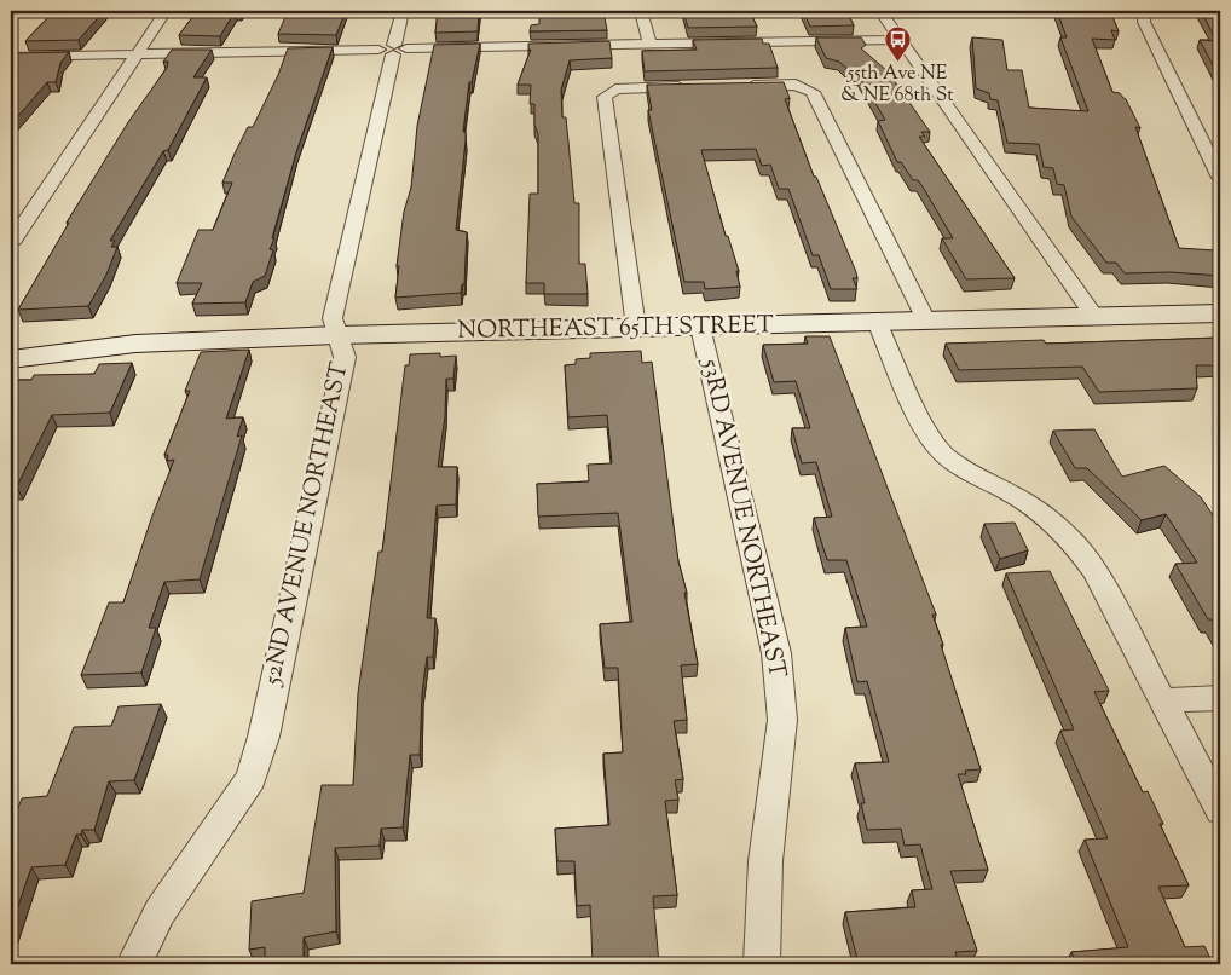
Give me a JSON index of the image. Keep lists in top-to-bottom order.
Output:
{
  "streets": {
    "main road": ["NORTHEAST 65TH STREET"],
    "street": ["53RD AVENUE NORTHEAST", "52ND AVENUE NORTHEAST"]
  },
  "crossings": [
    ["NORTHEAST 65TH STREET", "53RD AVENUE NORTHEAST"],
    ["NORTHEAST 65TH STREET", "52ND AVENUE NORTHEAST"]
  ],
  "places": {
    "bus stop": ["55th Ave NE & NE 68th St"]
  }
}
